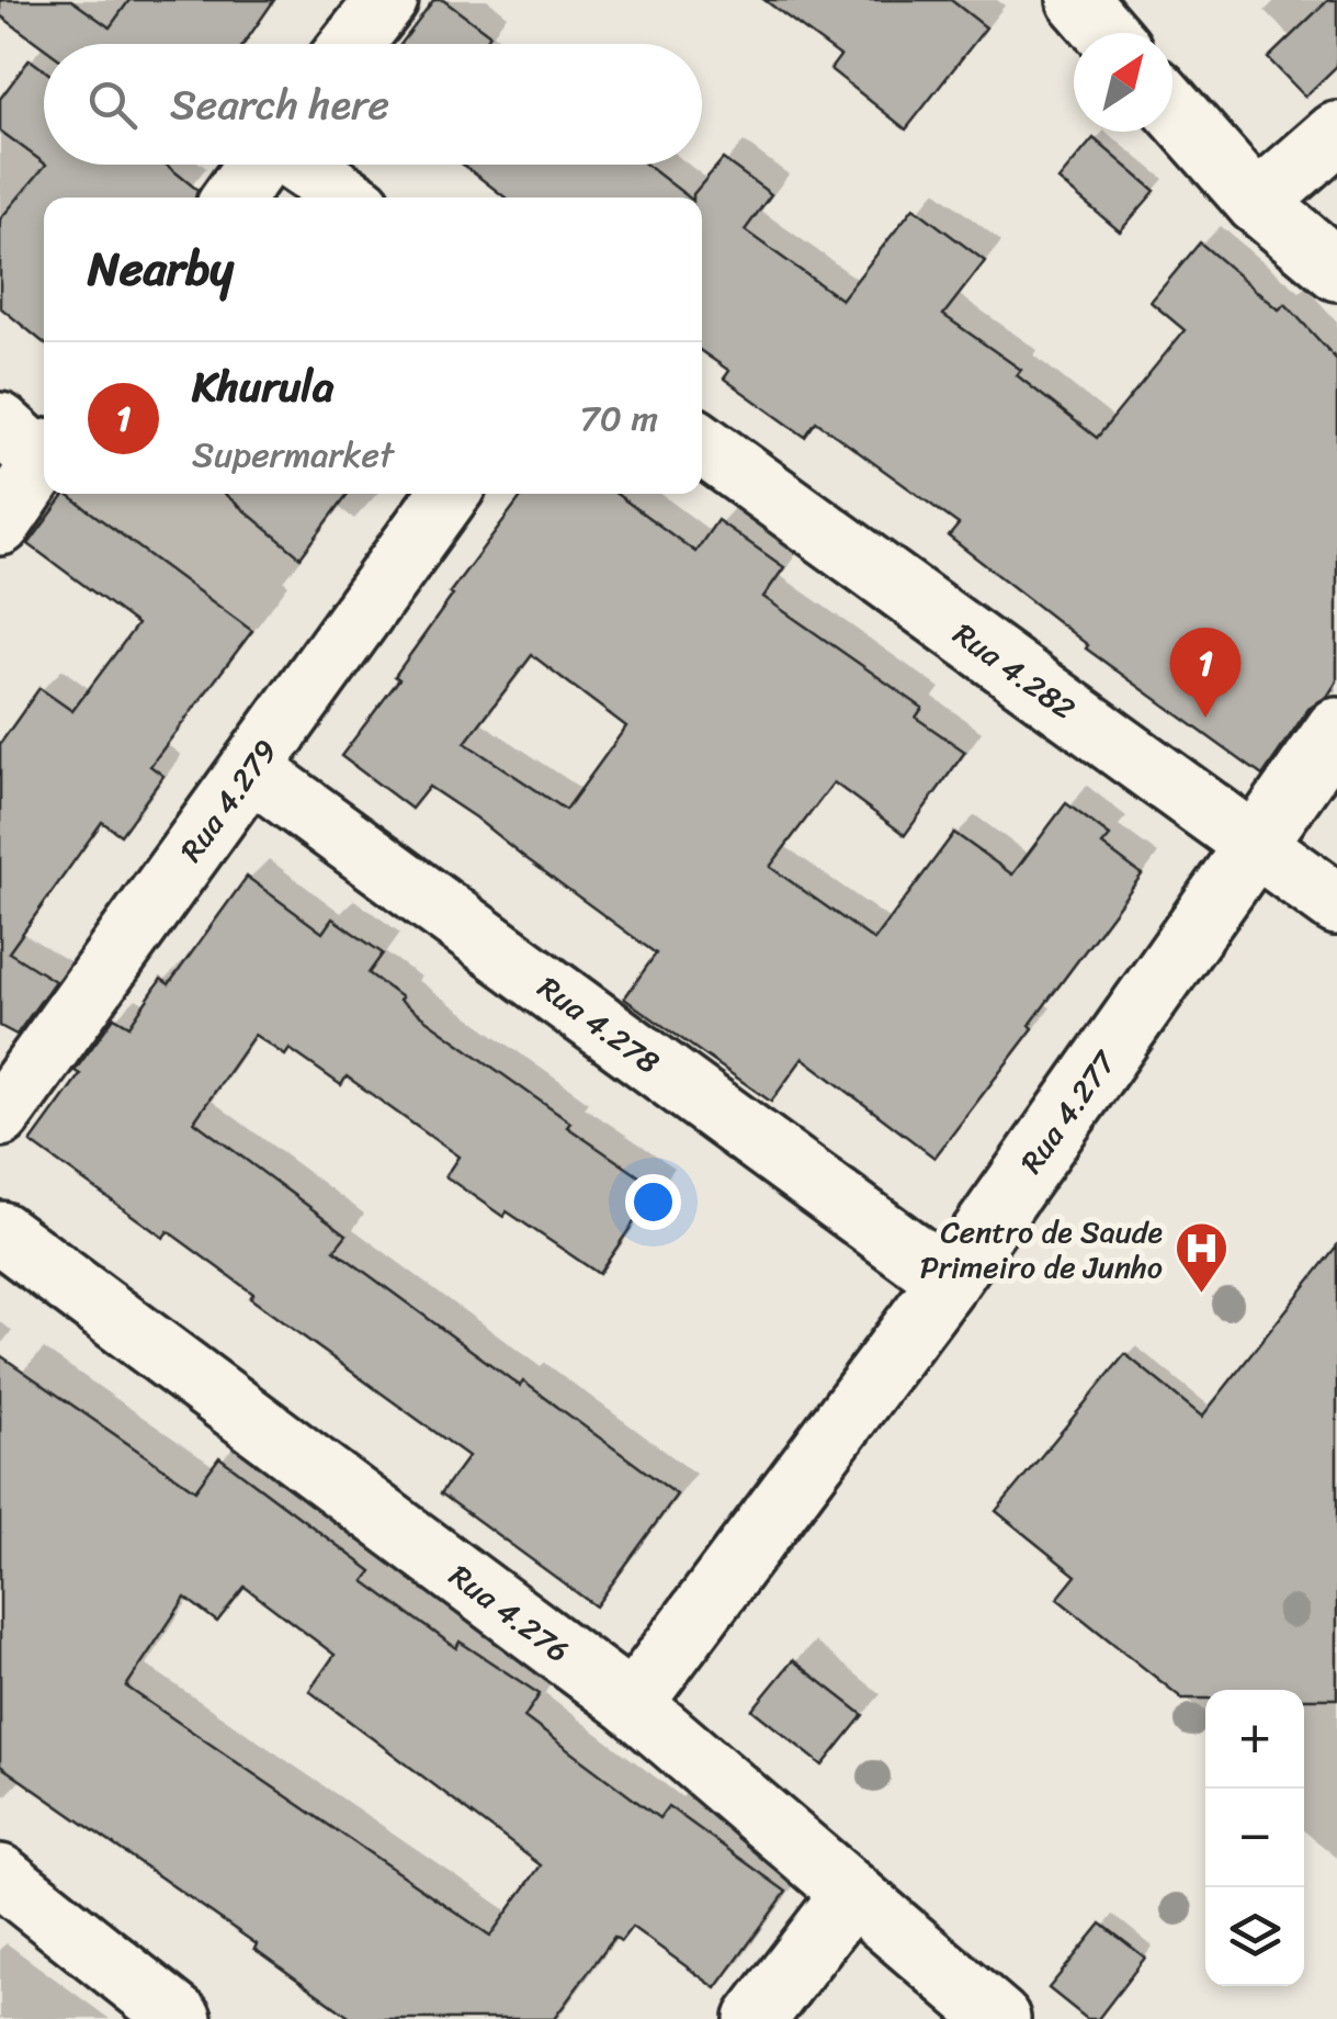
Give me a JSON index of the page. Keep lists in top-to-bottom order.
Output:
{
  "streets": {
    "street": [
      "Rua 4.282",
      "Rua 4.279",
      "Rua 4.278",
      "Rua 4.277",
      "Rua 4.276"
    ]
  },
  "crossings": [
    ["Rua 4.282", "Rua 4.277"],
    ["Rua 4.279", "Rua 4.278"],
    ["Rua 4.278", "Rua 4.277"],
    ["Rua 4.277", "Rua 4.276"]
  ],
  "places": {
    "hospital": ["Centro de Saude Primeiro de Junho"]
  },
  "north": "top right",
  "page": {
    "search": "Search here",
    "heading": "Nearby",
    "list": [
      {
        "mark": "1",
        "name": "Khurula",
        "note": "Supermarket",
        "value": "70 m"
      }
    ],
    "pins": "1",
    "map_buttons": ["+", "−"]
  }
}
